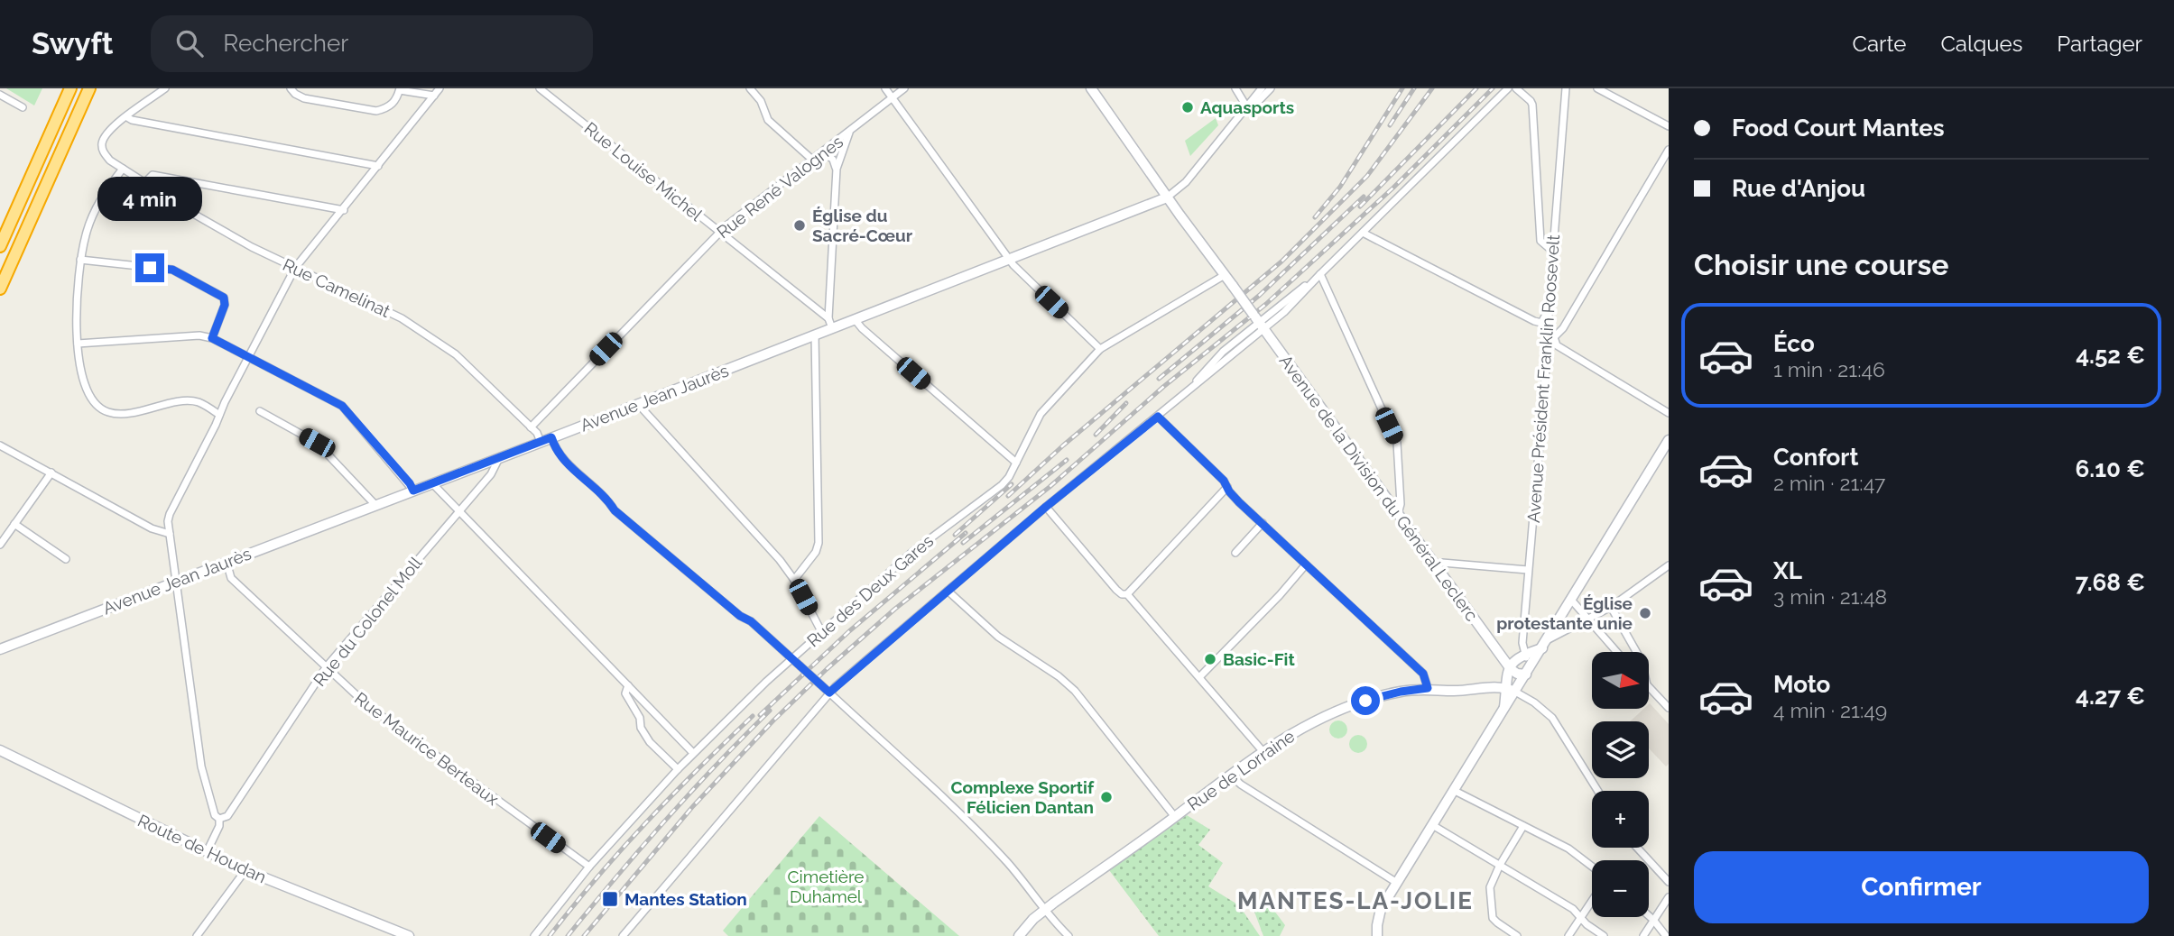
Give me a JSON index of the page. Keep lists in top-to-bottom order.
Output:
{
  "streets": {
    "main road": [
      "Avenue Jean Jaurès",
      "Avenue de la Division du Général Leclerc",
      "Rue de Lorraine",
      "Route de Houdan"
    ],
    "street": [
      "Rue Louise Michel",
      "Rue René Valognes",
      "Rue Camelinat",
      "Avenue Président Franklin Roosevelt",
      "Rue des Deux Gares",
      "Rue du Colonel Moll",
      "Rue Maurice Berteaux"
    ]
  },
  "crossings": [
    ["Rue Louise Michel", "Rue René Valognes"],
    ["Rue René Valognes", "Rue Camelinat"],
    ["Rue Camelinat", "Avenue Jean Jaurès"],
    ["Avenue Président Franklin Roosevelt", "Avenue de la Division du Général Leclerc"],
    ["Avenue Jean Jaurès", "Avenue de la Division du Général Leclerc"],
    ["Avenue Jean Jaurès", "Rue du Colonel Moll"],
    ["Avenue Jean Jaurès", "Rue Maurice Berteaux"],
    ["Avenue de la Division du Général Leclerc", "Rue des Deux Gares"],
    ["Avenue de la Division du Général Leclerc", "Rue de Lorraine"],
    ["Rue des Deux Gares", "Rue Maurice Berteaux"],
    ["Rue du Colonel Moll", "Rue Maurice Berteaux"]
  ],
  "districts": ["MANTES-LA-JOLIE"],
  "parks": ["Cimetière Duhamel"],
  "places": {
    "other": [
      "Aquasports",
      "Église du Sacré-Cœur",
      "Église protestante unie",
      "Basic-Fit",
      "Complexe Sportif Félicien Dantan"
    ],
    "transit": ["Mantes Station"]
  },
  "north": "right",
  "page": {
    "header": "Swyft",
    "search": "Rechercher",
    "nav": ["Carte", "Calques", "Partager"],
    "banner": ["Food Court Mantes", "Rue d'Anjou"],
    "bubble": "4 min",
    "heading": "Choisir une course",
    "list": [
      {
        "name": "Éco",
        "note": "1 min · 21:46",
        "value": "4.52 €"
      },
      {
        "name": "Confort",
        "note": "2 min · 21:47",
        "value": "6.10 €"
      },
      {
        "name": "XL",
        "note": "3 min · 21:48",
        "value": "7.68 €"
      },
      {
        "name": "Moto",
        "note": "4 min · 21:49",
        "value": "4.27 €"
      }
    ],
    "map_buttons": ["+", "−"],
    "buttons": "Confirmer"
  }
}
